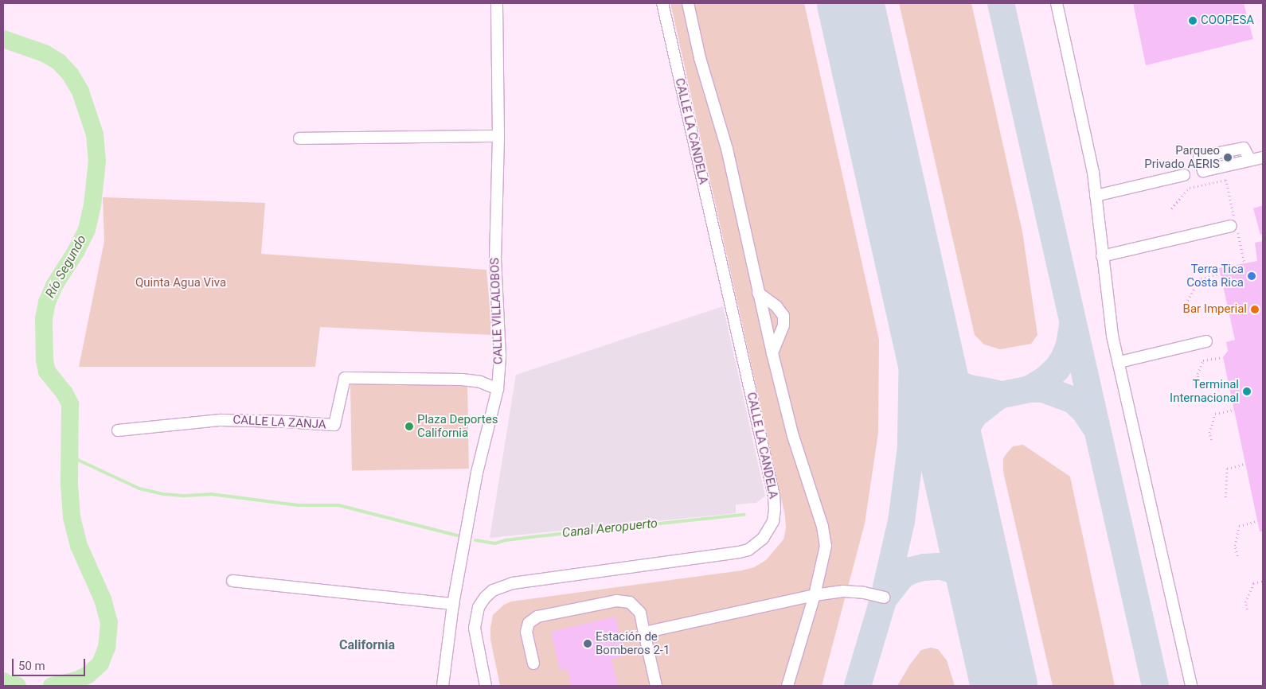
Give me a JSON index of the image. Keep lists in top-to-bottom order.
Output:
{
  "streets": {
    "street": ["CALLE LA CANDELA", "CALLE VILLALOBOS", "CALLE LA ZANJA"]
  },
  "crossings": [
    ["CALLE VILLALOBOS", "CALLE LA ZANJA"]
  ],
  "districts": ["California"],
  "water": ["Río Segundo", "Canal Aeropuerto"],
  "parks": ["Quinta Agua Viva"],
  "places": [
    "COOPESA",
    "Parqueo Privado AERIS",
    "Terra Tica Costa Rica",
    "Bar Imperial",
    "Terminal Internacional",
    "Plaza Deportes California",
    "Estación de Bomberos 2-1"
  ],
  "scale_bar": "50 m"
}
